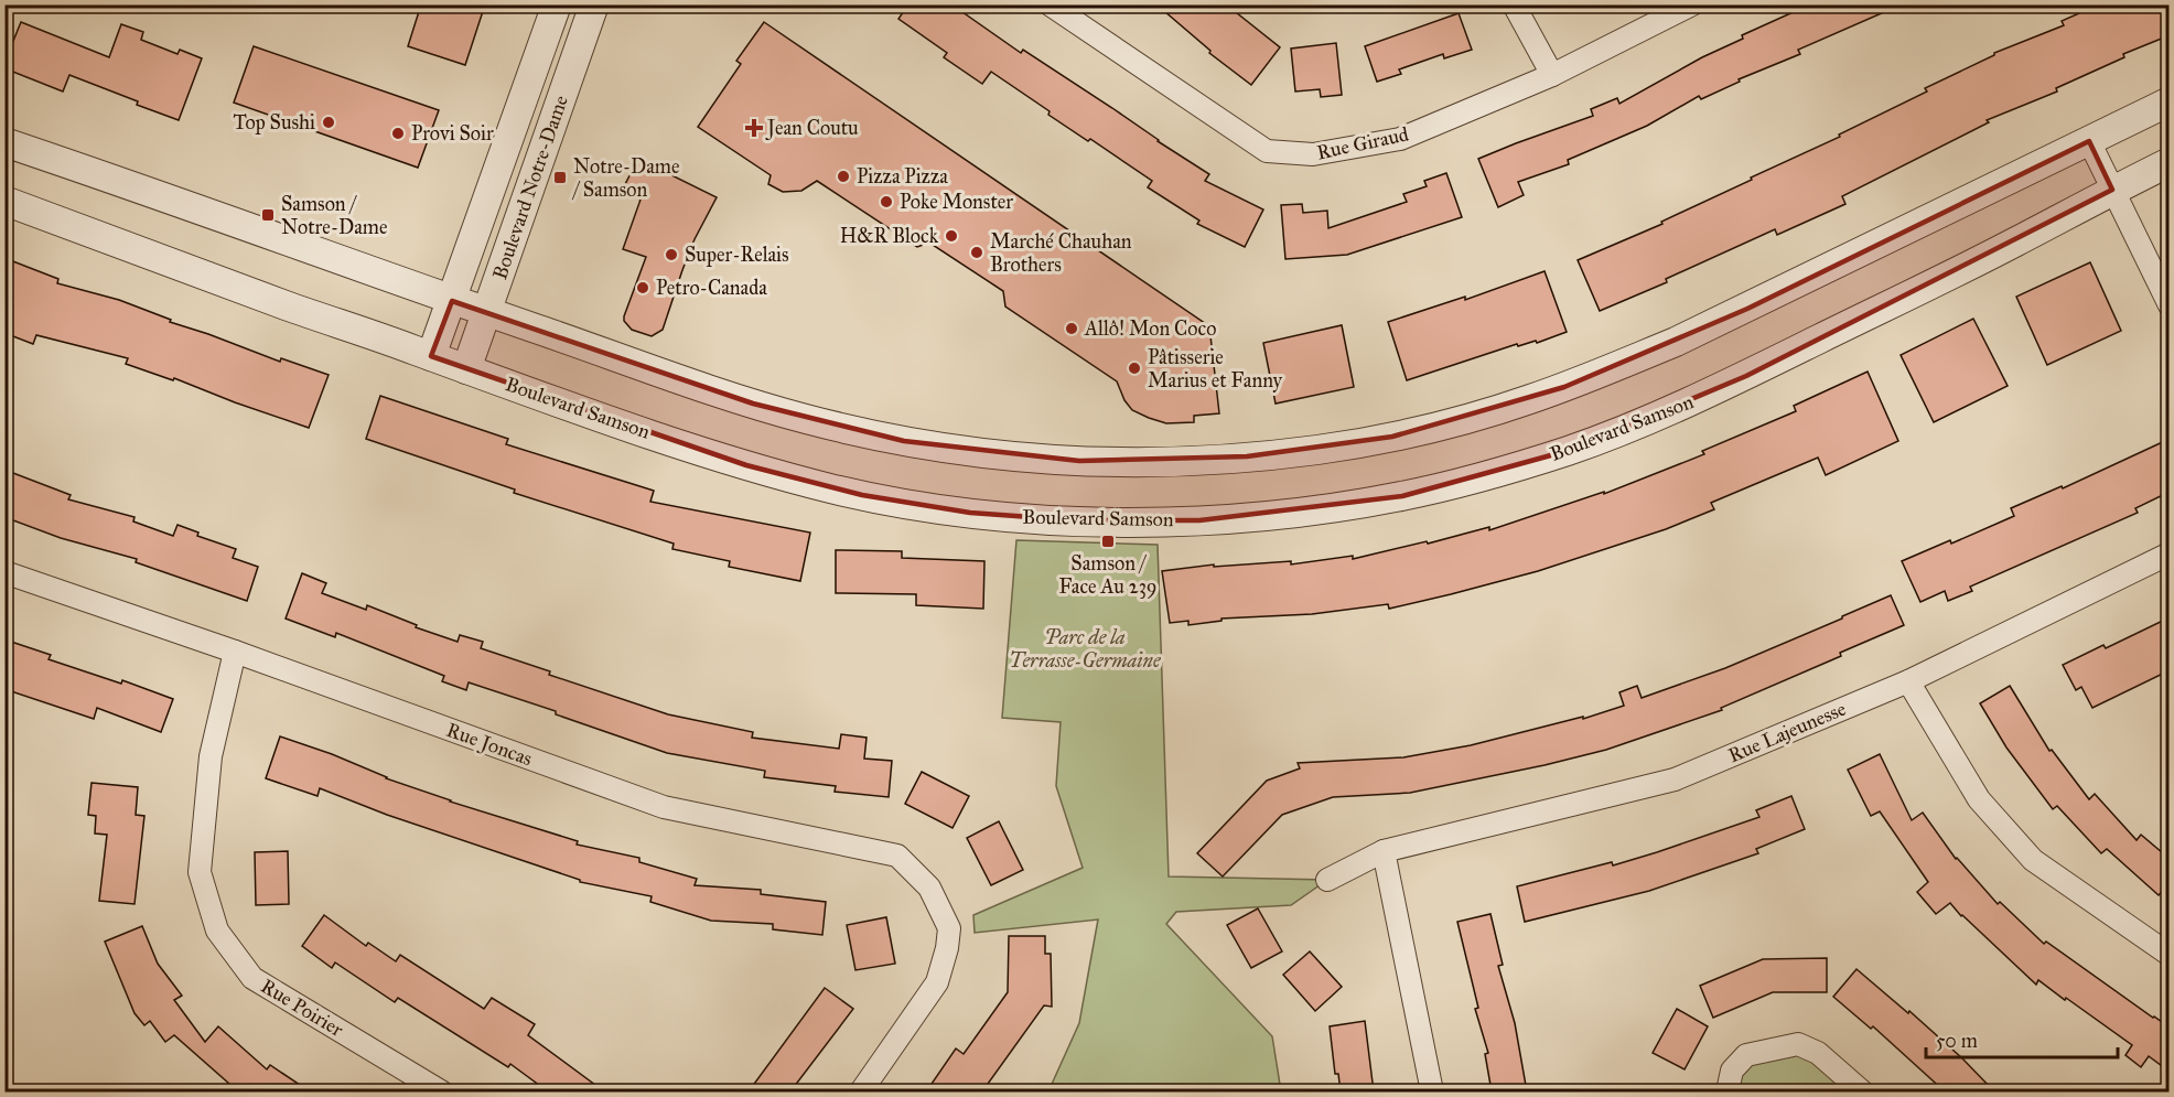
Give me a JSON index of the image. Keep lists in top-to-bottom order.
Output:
{
  "streets": {
    "street": [
      "Rue Giraud",
      "Boulevard Notre-Dame",
      "Boulevard Samson",
      "Rue Lajeunesse",
      "Rue Joncas",
      "Rue Poirier"
    ]
  },
  "crossings": [
    ["Boulevard Notre-Dame", "Boulevard Samson"],
    ["Rue Joncas", "Rue Poirier"]
  ],
  "parks": ["Parc de la Terrasse-Germaine"],
  "places": {
    "other": [
      "Top Sushi",
      "Provi Soir",
      "Pizza Pizza",
      "Poke Monster",
      "H&R Block",
      "Marché Chauhan Brothers",
      "Super-Relais",
      "Petro-Canada",
      "Allô! Mon Coco",
      "Pâtisserie Marius et Fanny"
    ],
    "health": ["Jean Coutu"],
    "transit": ["Notre-Dame / Samson", "Samson / Notre-Dame", "Samson / Face Au 239"]
  },
  "scale_bar": "50 m"
}
